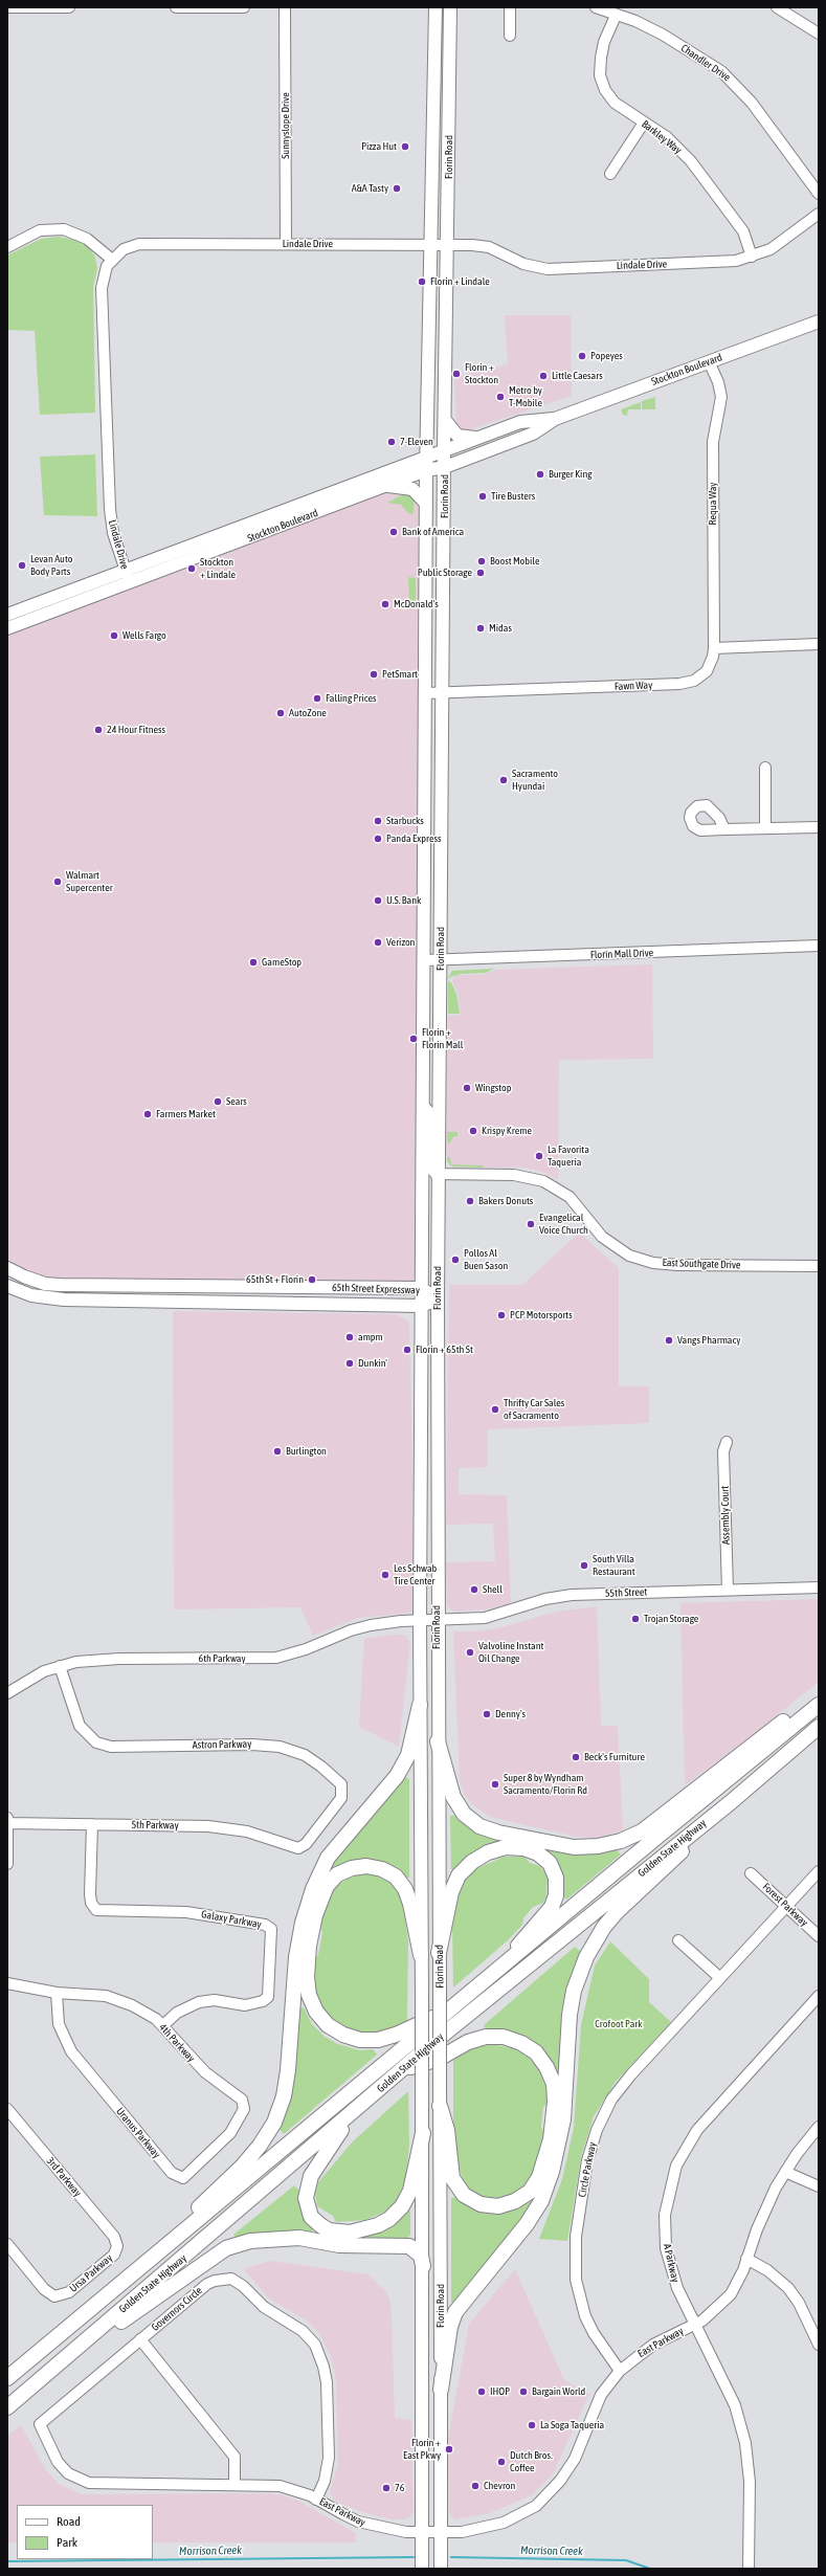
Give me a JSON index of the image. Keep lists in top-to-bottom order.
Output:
{
  "streets": {
    "highway": ["Golden State Highway"],
    "main road": ["Florin Road", "Stockton Boulevard", "65th Street Expressway"],
    "street": [
      "Chandler Drive",
      "Sunnyslope Drive",
      "Barkley Way",
      "Lindale Drive",
      "Requa Way",
      "Fawn Way",
      "Florin Mall Drive",
      "East Southgate Drive",
      "Assembly Court",
      "55th Street",
      "6th Parkway",
      "Astron Parkway",
      "5th Parkway",
      "Forest Parkway",
      "Galaxy Parkway",
      "4th Parkway",
      "Uranus Parkway",
      "Circle Parkway",
      "3rd Parkway",
      "A Parkway",
      "Ursa Parkway",
      "Governors Circle",
      "East Parkway"
    ]
  },
  "crossings": [
    ["Chandler Drive", "Barkley Way"],
    ["Sunnyslope Drive", "Lindale Drive"],
    ["Barkley Way", "Lindale Drive"],
    ["Florin Road", "Lindale Drive"],
    ["Florin Road", "Stockton Boulevard"],
    ["Florin Road", "Fawn Way"],
    ["Florin Road", "Florin Mall Drive"],
    ["Florin Road", "East Southgate Drive"],
    ["Florin Road", "65th Street Expressway"],
    ["Florin Road", "55th Street"],
    ["Florin Road", "6th Parkway"],
    ["Florin Road", "East Parkway"],
    ["Lindale Drive", "Stockton Boulevard"],
    ["Stockton Boulevard", "Requa Way"],
    ["Requa Way", "Fawn Way"],
    ["Assembly Court", "55th Street"],
    ["55th Street", "6th Parkway"],
    ["6th Parkway", "Astron Parkway"],
    ["Astron Parkway", "5th Parkway"],
    ["5th Parkway", "Galaxy Parkway"],
    ["Forest Parkway", "Circle Parkway"],
    ["Galaxy Parkway", "4th Parkway"],
    ["4th Parkway", "Uranus Parkway"],
    ["Circle Parkway", "East Parkway"],
    ["3rd Parkway", "Ursa Parkway"],
    ["A Parkway", "East Parkway"],
    ["Governors Circle", "East Parkway"]
  ],
  "water": ["Morrison Creek"],
  "parks": ["Crofoot Park"],
  "places": [
    "Pizza Hut",
    "A&A Tasty",
    "Florin + Lindale",
    "Popeyes",
    "Florin + Stockton",
    "Little Caesars",
    "Metro by T-Mobile",
    "7-Eleven",
    "Burger King",
    "Tire Busters",
    "Bank of America",
    "Boost Mobile",
    "Levan Auto Body Parts",
    "Stockton + Lindale",
    "Public Storage",
    "McDonald's",
    "Midas",
    "Wells Fargo",
    "PetSmart",
    "Falling Prices",
    "AutoZone",
    "24 Hour Fitness",
    "Sacramento Hyundai",
    "Starbucks",
    "Panda Express",
    "Walmart Supercenter",
    "U.S. Bank",
    "Verizon",
    "GameStop",
    "Florin + Florin Mall",
    "Wingstop",
    "Sears",
    "Farmers Market",
    "Krispy Kreme",
    "La Favorita Taqueria",
    "Bakers Donuts",
    "Evangelical Voice Church",
    "Pollos Al Buen Sason",
    "65th St + Florin",
    "PCP Motorsports",
    "ampm",
    "Vangs Pharmacy",
    "Florin + 65th St",
    "Dunkin'",
    "Thrifty Car Sales of Sacramento",
    "Burlington",
    "South Villa Restaurant",
    "Les Schwab Tire Center",
    "Shell",
    "Trojan Storage",
    "Valvoline Instant Oil Change",
    "Denny's",
    "Beck's Furniture",
    "Super 8 by Wyndham Sacramento/Florin Rd",
    "IHOP",
    "Bargain World",
    "La Soga Taqueria",
    "Florin + East Pkwy",
    "Dutch Bros. Coffee",
    "Chevron",
    "76"
  ],
  "legend": ["Road", "Park"]
}
